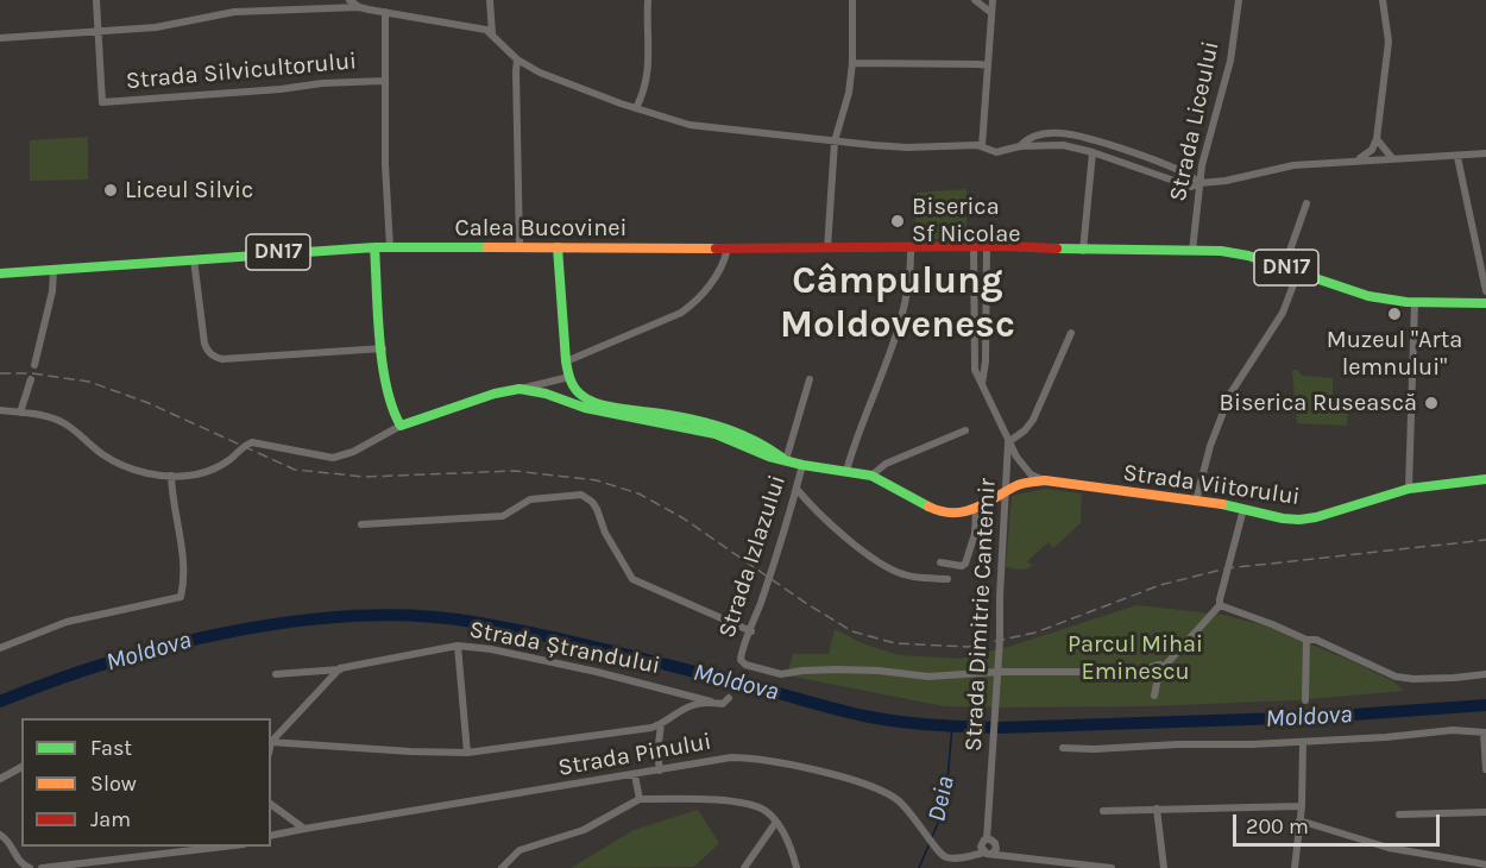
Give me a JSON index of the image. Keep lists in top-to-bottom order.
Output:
{
  "streets": {
    "main road": ["Calea Bucovinei", "DN17", "Strada Viitorului"],
    "street": [
      "Strada Silvicultorului",
      "Strada Liceului",
      "Strada Izlazului",
      "Strada Dimitrie Cantemir",
      "Strada Ștrandului",
      "Strada Pinului"
    ]
  },
  "crossings": [
    ["Strada Liceului", "DN17"],
    ["Calea Bucovinei", "DN17"],
    ["Calea Bucovinei", "Strada Dimitrie Cantemir"],
    ["Strada Viitorului", "Strada Dimitrie Cantemir"],
    ["Strada Izlazului", "Strada Dimitrie Cantemir"]
  ],
  "districts": ["Câmpulung Moldovenesc"],
  "water": ["Moldova", "Deia"],
  "parks": ["Parcul Mihai Eminescu"],
  "places": [
    "Liceul Silvic",
    "Biserica Sf Nicolae",
    "Muzeul \"Arta lemnului\"",
    "Biserica Rusească"
  ],
  "legend": ["Fast", "Slow", "Jam"],
  "scale_bar": "200 m"
}
